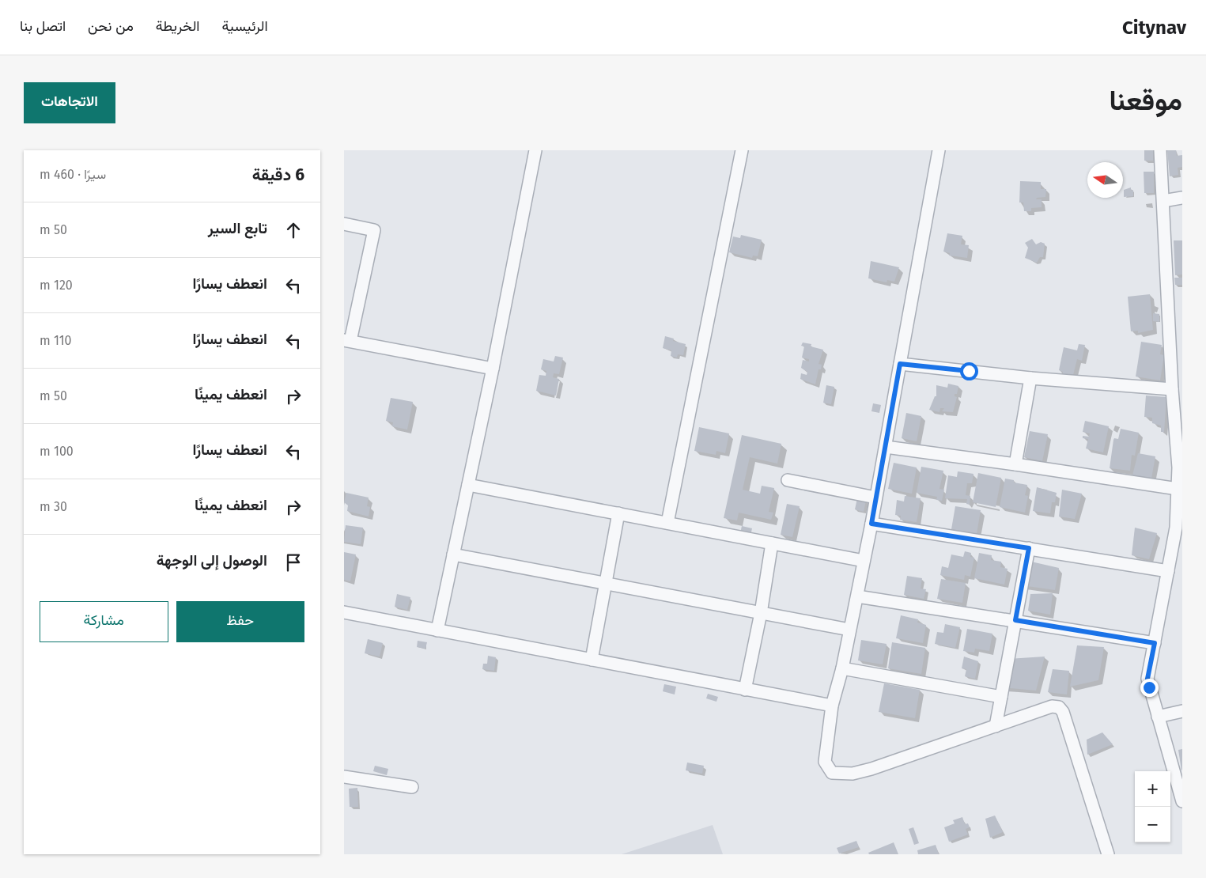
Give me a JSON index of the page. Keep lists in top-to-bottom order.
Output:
{
  "north": "left",
  "page": {
    "header": "Citynav",
    "nav": [
      "الرئيسية",
      "الخريطة",
      "من نحن",
      "اتصل بنا"
    ],
    "title": "موقعنا",
    "buttons": [
      "الاتجاهات",
      ["حفظ", "مشاركة"]
    ],
    "heading": ["6 دقيقة", "سيرًا · 460 m"],
    "list": [
      ["تابع السير", "50 m"],
      ["انعطف يسارًا", "120 m"],
      ["انعطف يسارًا", "110 m"],
      ["انعطف يمينًا", "50 m"],
      ["انعطف يسارًا", "100 m"],
      ["انعطف يمينًا", "30 m"],
      "الوصول إلى الوجهة"
    ],
    "map_buttons": ["+", "−"]
  }
}
